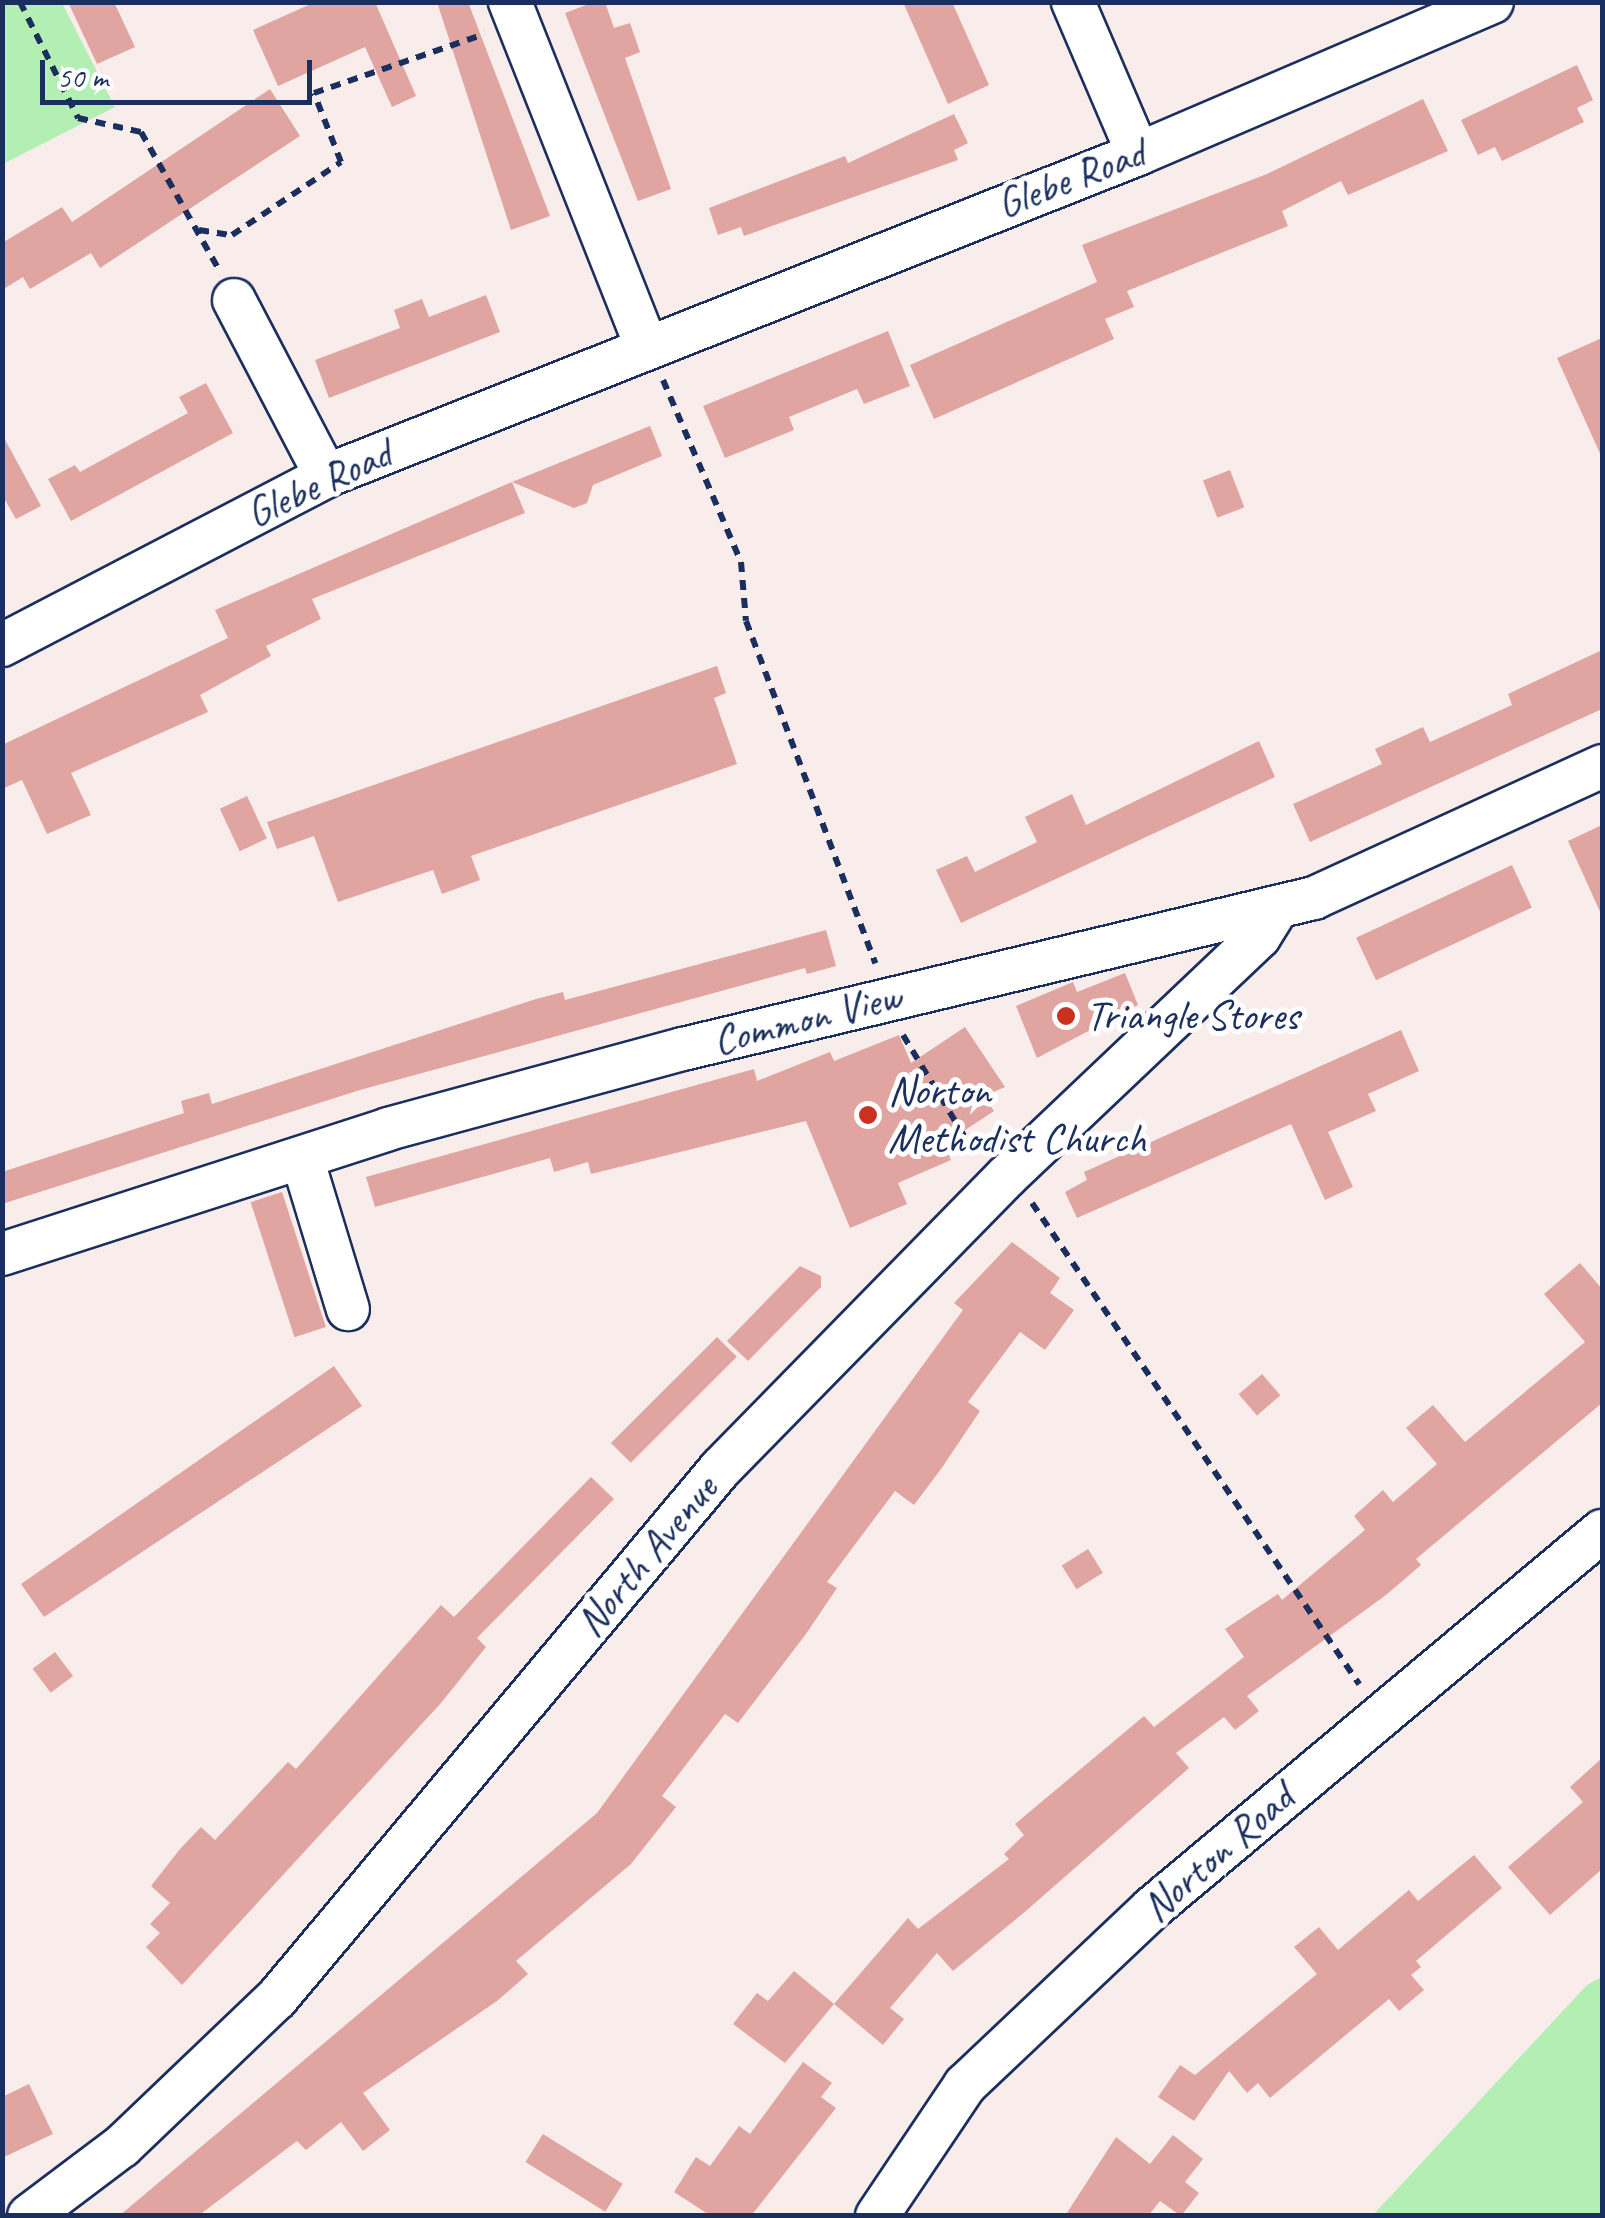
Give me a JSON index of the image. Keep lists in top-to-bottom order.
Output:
{
  "streets": {
    "street": [
      "Glebe Road",
      "Common View",
      "North Avenue",
      "Norton Road"
    ]
  },
  "crossings": [
    ["Common View", "North Avenue"]
  ],
  "places": ["Triangle Stores", "Norton Methodist Church"],
  "scale_bar": "50 m"
}
